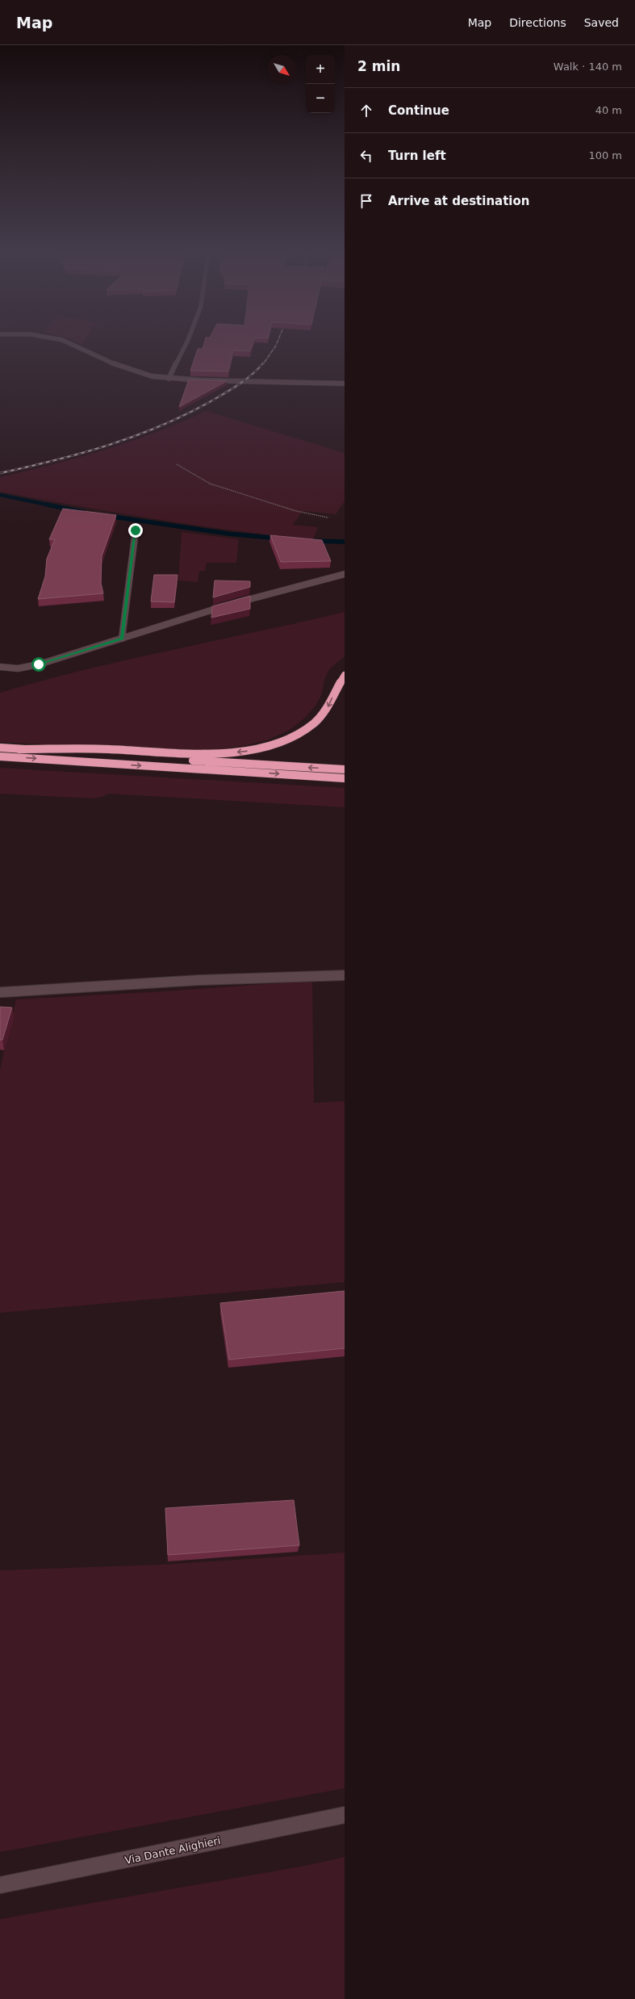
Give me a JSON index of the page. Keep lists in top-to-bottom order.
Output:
{
  "streets": {
    "street": ["Via Dante Alighieri"]
  },
  "north": "bottom right",
  "page": {
    "header": "Map",
    "nav": ["Map", "Directions", "Saved"],
    "heading": ["2 min", "Walk · 140 m"],
    "map_buttons": ["+", "−"],
    "list": [
      ["Continue", "40 m"],
      ["Turn left", "100 m"],
      "Arrive at destination"
    ]
  }
}
